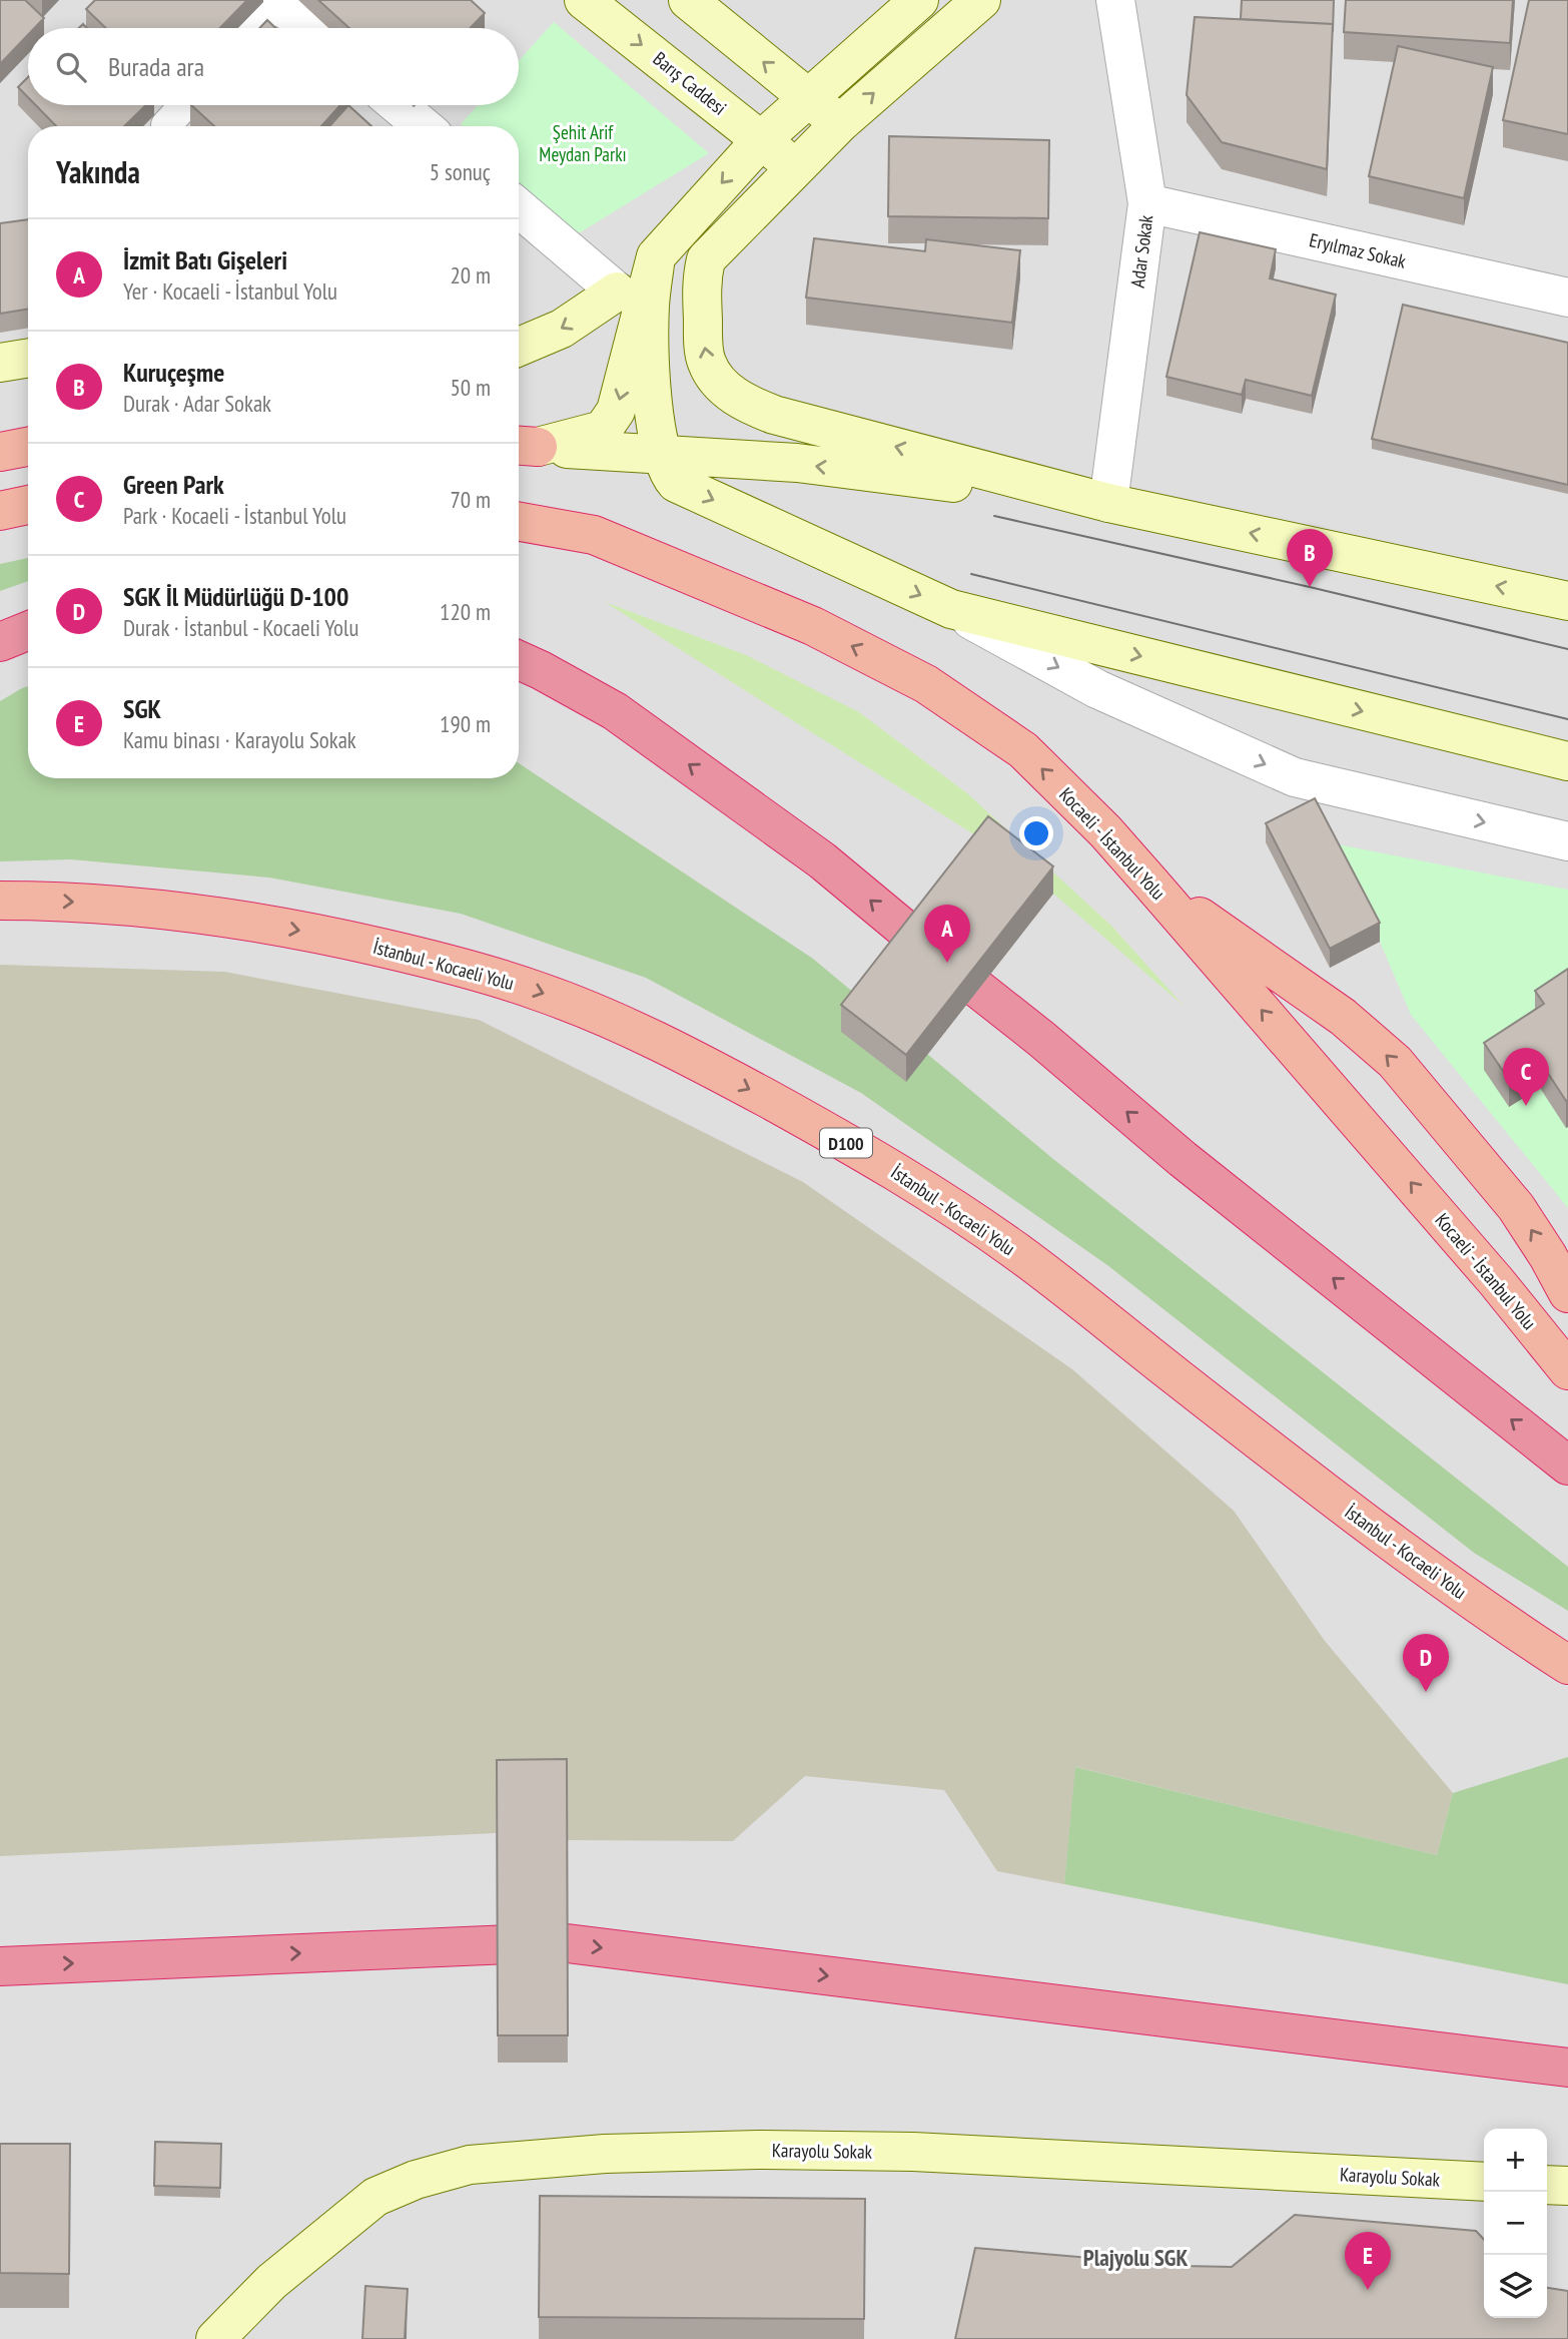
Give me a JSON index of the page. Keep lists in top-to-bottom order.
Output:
{
  "streets": {
    "highway": ["Kocaeli - İstanbul Yolu", "İstanbul - Kocaeli Yolu", "D100"],
    "main road": ["Barış Caddesi", "Karayolu Sokak"],
    "street": ["Eryılmaz Sokak", "Adar Sokak"]
  },
  "crossings": [
    ["Eryılmaz Sokak", "Adar Sokak"]
  ],
  "districts": ["Plajyolu SGK"],
  "parks": ["Şehit Arif Meydan Parkı"],
  "page": {
    "search": "Burada ara",
    "heading": ["Yakında", "5 sonuç"],
    "list": [
      {
        "mark": "A",
        "name": "İzmit Batı Gişeleri",
        "note": "Yer · Kocaeli - İstanbul Yolu",
        "value": "20 m"
      },
      {
        "mark": "B",
        "name": "Kuruçeşme",
        "note": "Durak · Adar Sokak",
        "value": "50 m"
      },
      {
        "mark": "C",
        "name": "Green Park",
        "note": "Park · Kocaeli - İstanbul Yolu",
        "value": "70 m"
      },
      {
        "mark": "D",
        "name": "SGK İl Müdürlüğü D-100",
        "note": "Durak · İstanbul - Kocaeli Yolu",
        "value": "120 m"
      },
      {
        "mark": "E",
        "name": "SGK",
        "note": "Kamu binası · Karayolu Sokak",
        "value": "190 m"
      }
    ],
    "pins": [
      "B",
      "A",
      "C",
      "D",
      "E"
    ],
    "map_buttons": ["+", "−"]
  }
}
